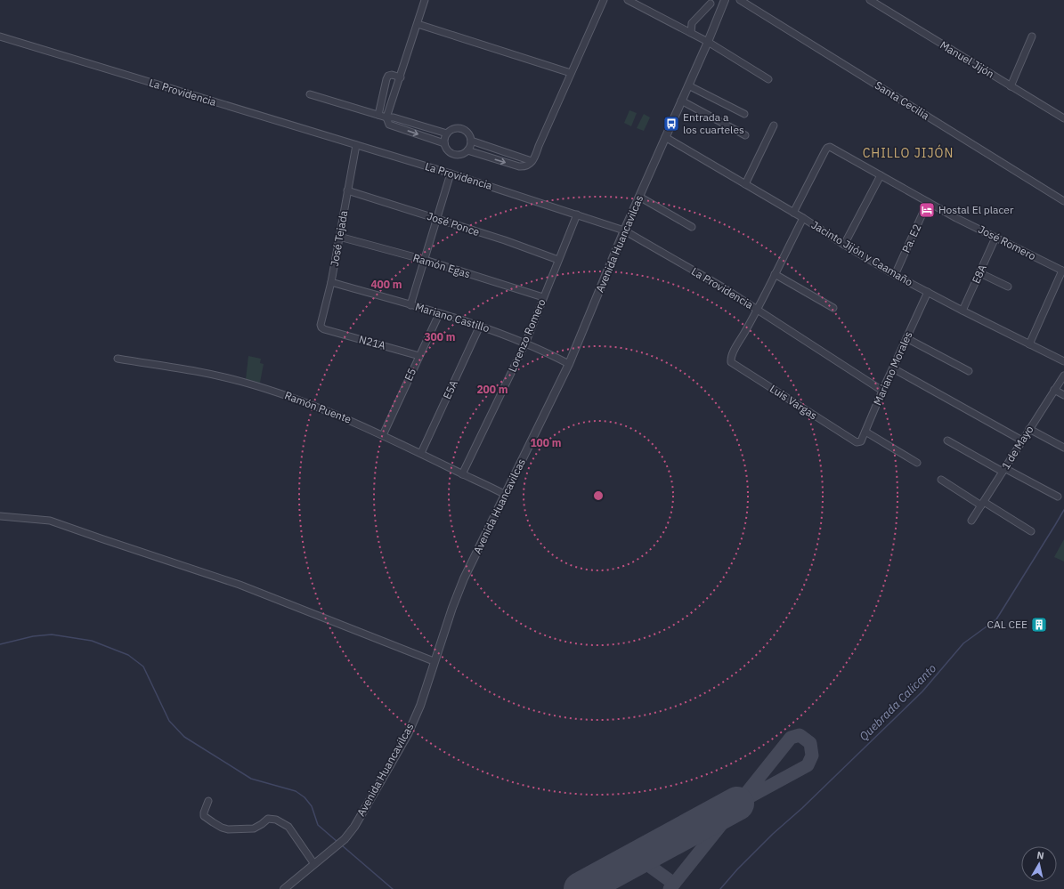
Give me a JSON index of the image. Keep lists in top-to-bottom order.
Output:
{
  "streets": {
    "street": [
      "Manuel Jijón",
      "La Providencia",
      "Santa Cecilia",
      "José Ponce",
      "José Tejada",
      "Pa. E2",
      "José Romero",
      "Avenida Huancavilcas",
      "Jacinto Jijón y Caamaño",
      "Ramón Egas",
      "E8A",
      "Mariano Castillo",
      "Lorenzo Romero",
      "N21A",
      "Mariano Morales",
      "E5",
      "E5A",
      "Luis Vargas",
      "Ramón Puente",
      "1 de Mayo"
    ]
  },
  "crossings": [
    ["La Providencia", "José Tejada"],
    ["La Providencia", "Avenida Huancavilcas"],
    ["La Providencia", "Lorenzo Romero"],
    ["La Providencia", "Mariano Morales"],
    ["La Providencia", "Luis Vargas"],
    ["José Ponce", "José Tejada"],
    ["José Ponce", "Lorenzo Romero"],
    ["José Tejada", "Ramón Egas"],
    ["José Tejada", "Mariano Castillo"],
    ["José Tejada", "N21A"],
    ["Pa. E2", "José Romero"],
    ["Pa. E2", "Jacinto Jijón y Caamaño"],
    ["José Romero", "Jacinto Jijón y Caamaño"],
    ["José Romero", "E8A"],
    ["Avenida Huancavilcas", "Jacinto Jijón y Caamaño"],
    ["Avenida Huancavilcas", "Mariano Castillo"],
    ["Avenida Huancavilcas", "Ramón Puente"],
    ["Jacinto Jijón y Caamaño", "E8A"],
    ["Jacinto Jijón y Caamaño", "Mariano Morales"],
    ["Ramón Egas", "Lorenzo Romero"],
    ["Mariano Castillo", "Lorenzo Romero"],
    ["Mariano Castillo", "E5"],
    ["Mariano Castillo", "E5A"],
    ["Lorenzo Romero", "Ramón Puente"],
    ["N21A", "E5"],
    ["Mariano Morales", "Luis Vargas"],
    ["E5", "Ramón Puente"],
    ["E5A", "Ramón Puente"]
  ],
  "districts": ["CHILLO JIJÓN"],
  "water": ["Quebrada Calicanto"],
  "places": {
    "bus stop": ["Entrada a los cuarteles"],
    "hotel": ["Hostal El placer"],
    "building": ["CAL CEE"]
  },
  "north": "top",
  "rings": [
    "400 m",
    "300 m",
    "200 m",
    "100 m"
  ]
}
